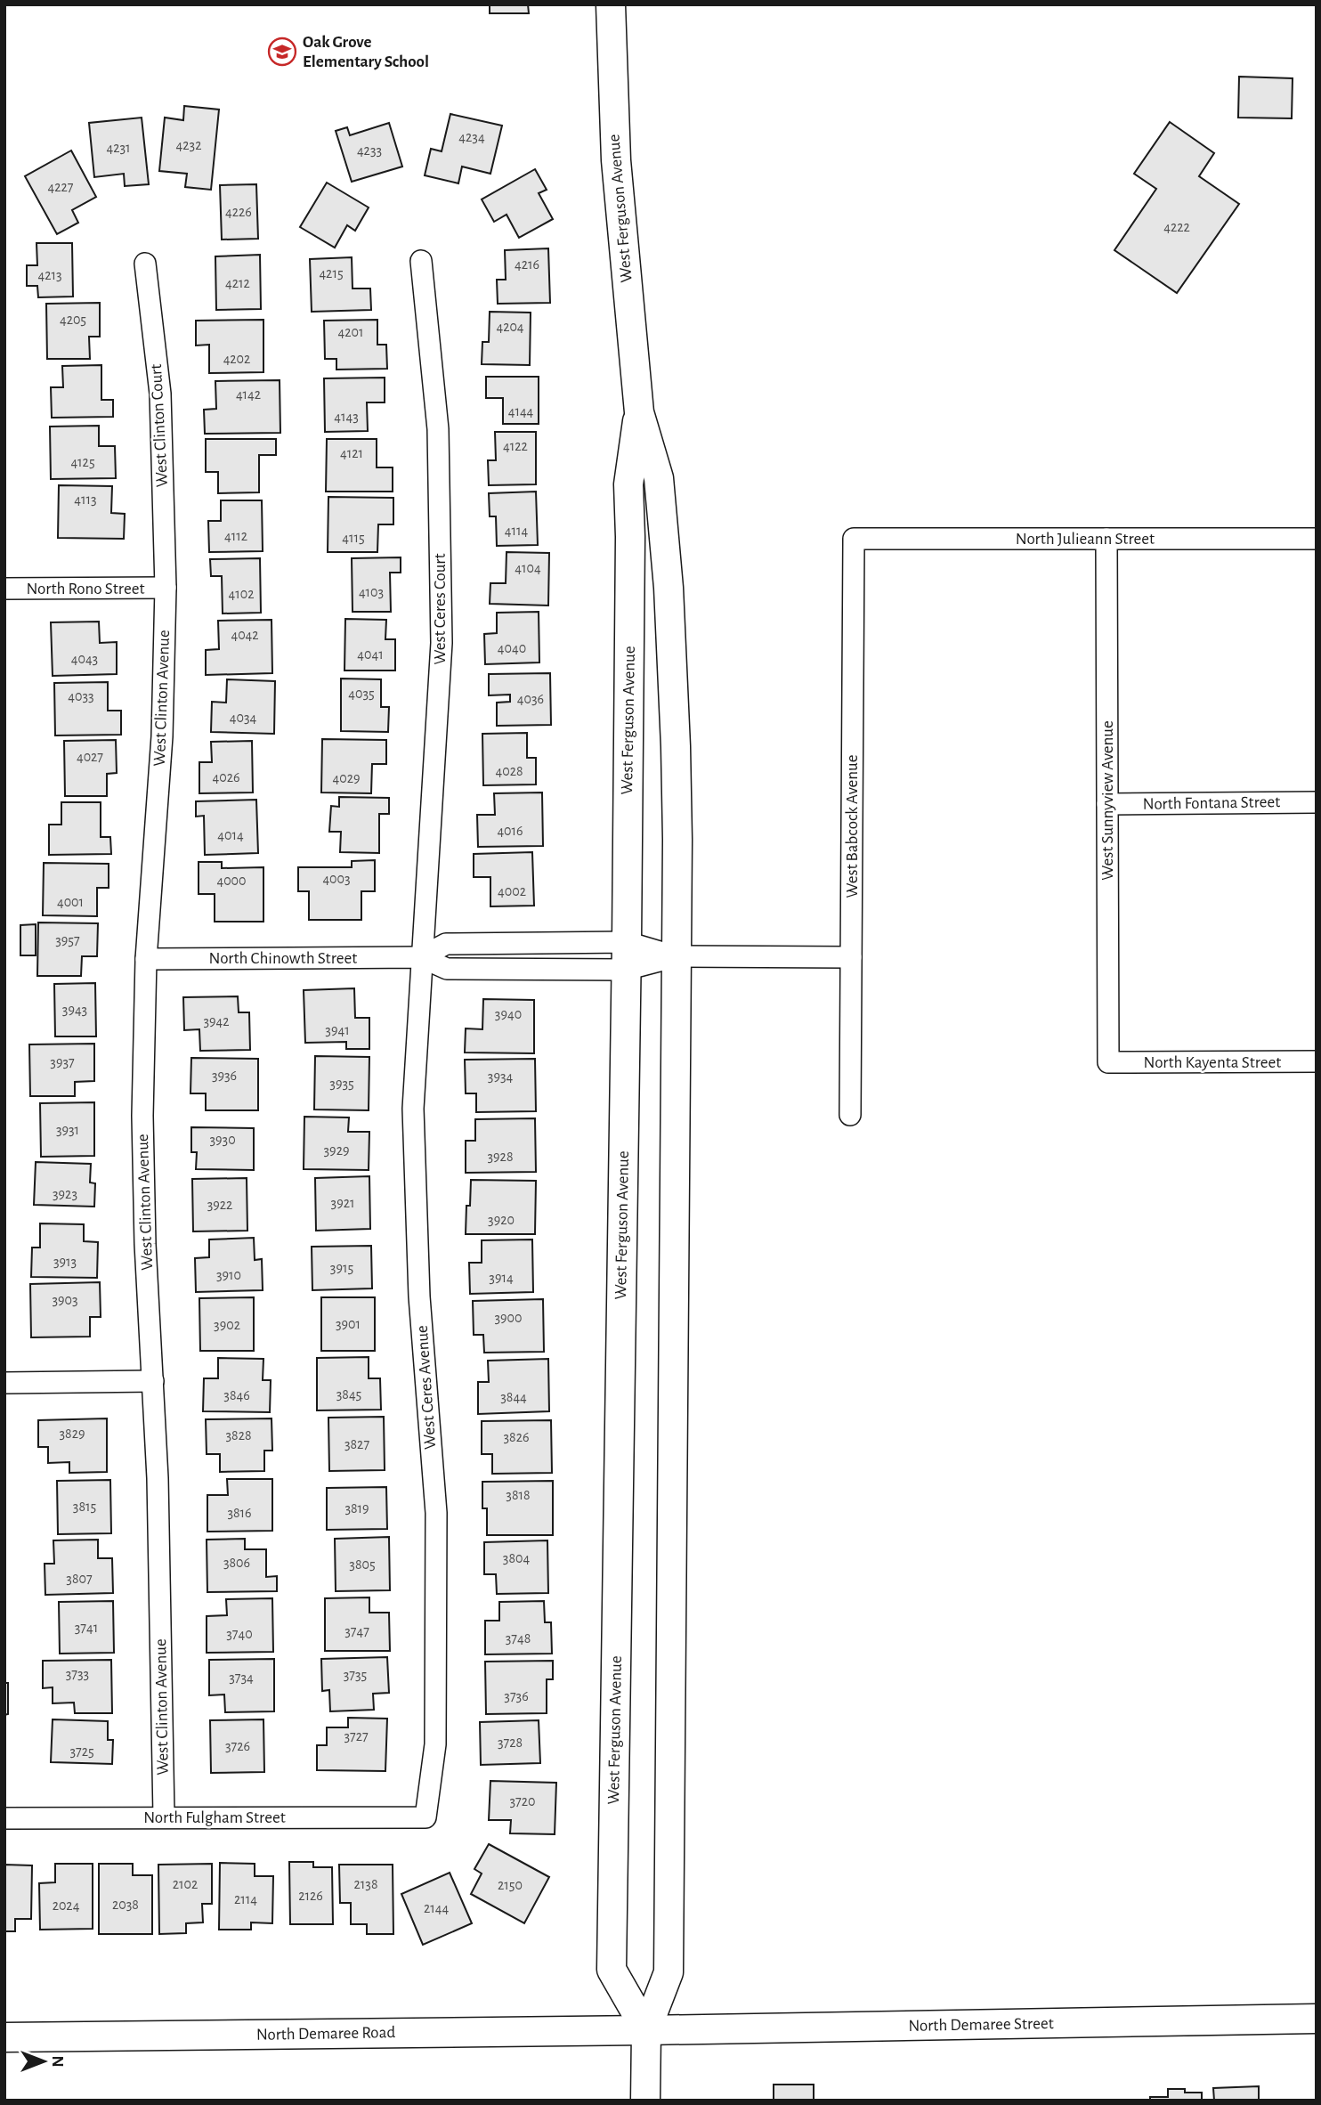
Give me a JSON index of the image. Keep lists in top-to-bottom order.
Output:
{
  "streets": {
    "street": [
      "West Ferguson Avenue",
      "West Clinton Court",
      "North Julieann Street",
      "North Rono Street",
      "West Ceres Court",
      "West Clinton Avenue",
      "West Sunnyview Avenue",
      "North Fontana Street",
      "West Babcock Avenue",
      "North Chinowth Street",
      "North Kayenta Street",
      "West Ceres Avenue",
      "North Fulgham Street",
      "North Demaree Street",
      "North Demaree Road"
    ]
  },
  "crossings": [
    ["West Ferguson Avenue", "North Chinowth Street"],
    ["West Ferguson Avenue", "North Demaree Street"],
    ["West Ferguson Avenue", "North Demaree Road"],
    ["West Clinton Court", "North Rono Street"],
    ["West Clinton Court", "West Clinton Avenue"],
    ["North Julieann Street", "West Sunnyview Avenue"],
    ["North Julieann Street", "West Babcock Avenue"],
    ["North Rono Street", "West Clinton Avenue"],
    ["West Ceres Court", "North Chinowth Street"],
    ["West Ceres Court", "West Ceres Avenue"],
    ["West Clinton Avenue", "North Chinowth Street"],
    ["West Clinton Avenue", "North Fulgham Street"],
    ["West Sunnyview Avenue", "North Fontana Street"],
    ["West Sunnyview Avenue", "North Kayenta Street"],
    ["West Babcock Avenue", "North Chinowth Street"],
    ["North Chinowth Street", "West Ceres Avenue"],
    ["West Ceres Avenue", "North Fulgham Street"],
    ["North Demaree Street", "North Demaree Road"]
  ],
  "places": {
    "school or university": ["Oak Grove Elementary School"]
  },
  "house_numbers": [
    "4234",
    "4232",
    "4231",
    "4233",
    "4227",
    "4226",
    "4222",
    "4216",
    "4215",
    "4213",
    "4212",
    "4205",
    "4204",
    "4201",
    "4202",
    "4142",
    "4144",
    "4143",
    "4122",
    "4121",
    "4125",
    "4113",
    "4114",
    "4112",
    "4115",
    "4104",
    "4103",
    "4102",
    "4042",
    "4040",
    "4041",
    "4043",
    "4035",
    "4033",
    "4036",
    "4034",
    "4027",
    "4028",
    "4026",
    "4029",
    "4016",
    "4014",
    "4003",
    "4000",
    "4002",
    "4001",
    "3957",
    "3943",
    "3940",
    "3942",
    "3941",
    "3937",
    "3936",
    "3934",
    "3935",
    "3931",
    "3930",
    "3929",
    "3928",
    "3923",
    "3921",
    "3922",
    "3920",
    "3913",
    "3915",
    "3910",
    "3914",
    "3903",
    "3900",
    "3901",
    "3902",
    "3845",
    "3846",
    "3844",
    "3829",
    "3828",
    "3826",
    "3827",
    "3818",
    "3815",
    "3819",
    "3816",
    "3804",
    "3806",
    "3805",
    "3807",
    "3741",
    "3747",
    "3740",
    "3748",
    "3733",
    "3735",
    "3734",
    "3736",
    "3727",
    "3728",
    "3726",
    "3725",
    "3720",
    "2102",
    "2138",
    "2150",
    "2126",
    "2114",
    "2038",
    "2024",
    "2144"
  ],
  "north": "right"
}
